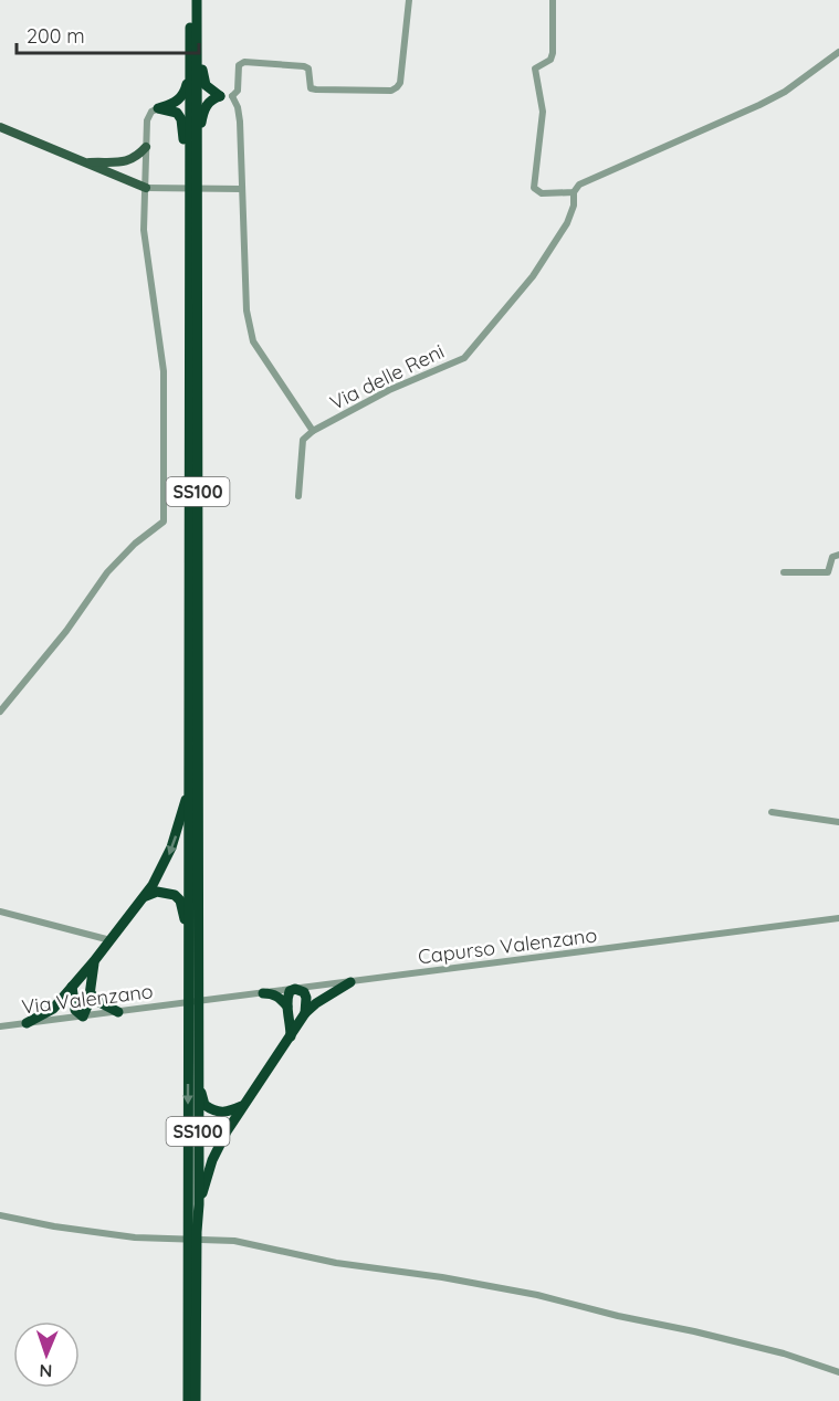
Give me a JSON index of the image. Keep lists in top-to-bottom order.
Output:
{
  "streets": {
    "highway": ["SS100"],
    "street": ["Via delle Reni", "Capurso Valenzano", "Via Valenzano"]
  },
  "crossings": [
    ["SS100", "Capurso Valenzano"],
    ["SS100", "Via Valenzano"],
    ["Capurso Valenzano", "Via Valenzano"]
  ],
  "scale_bar": "200 m",
  "north": "bottom"
}
